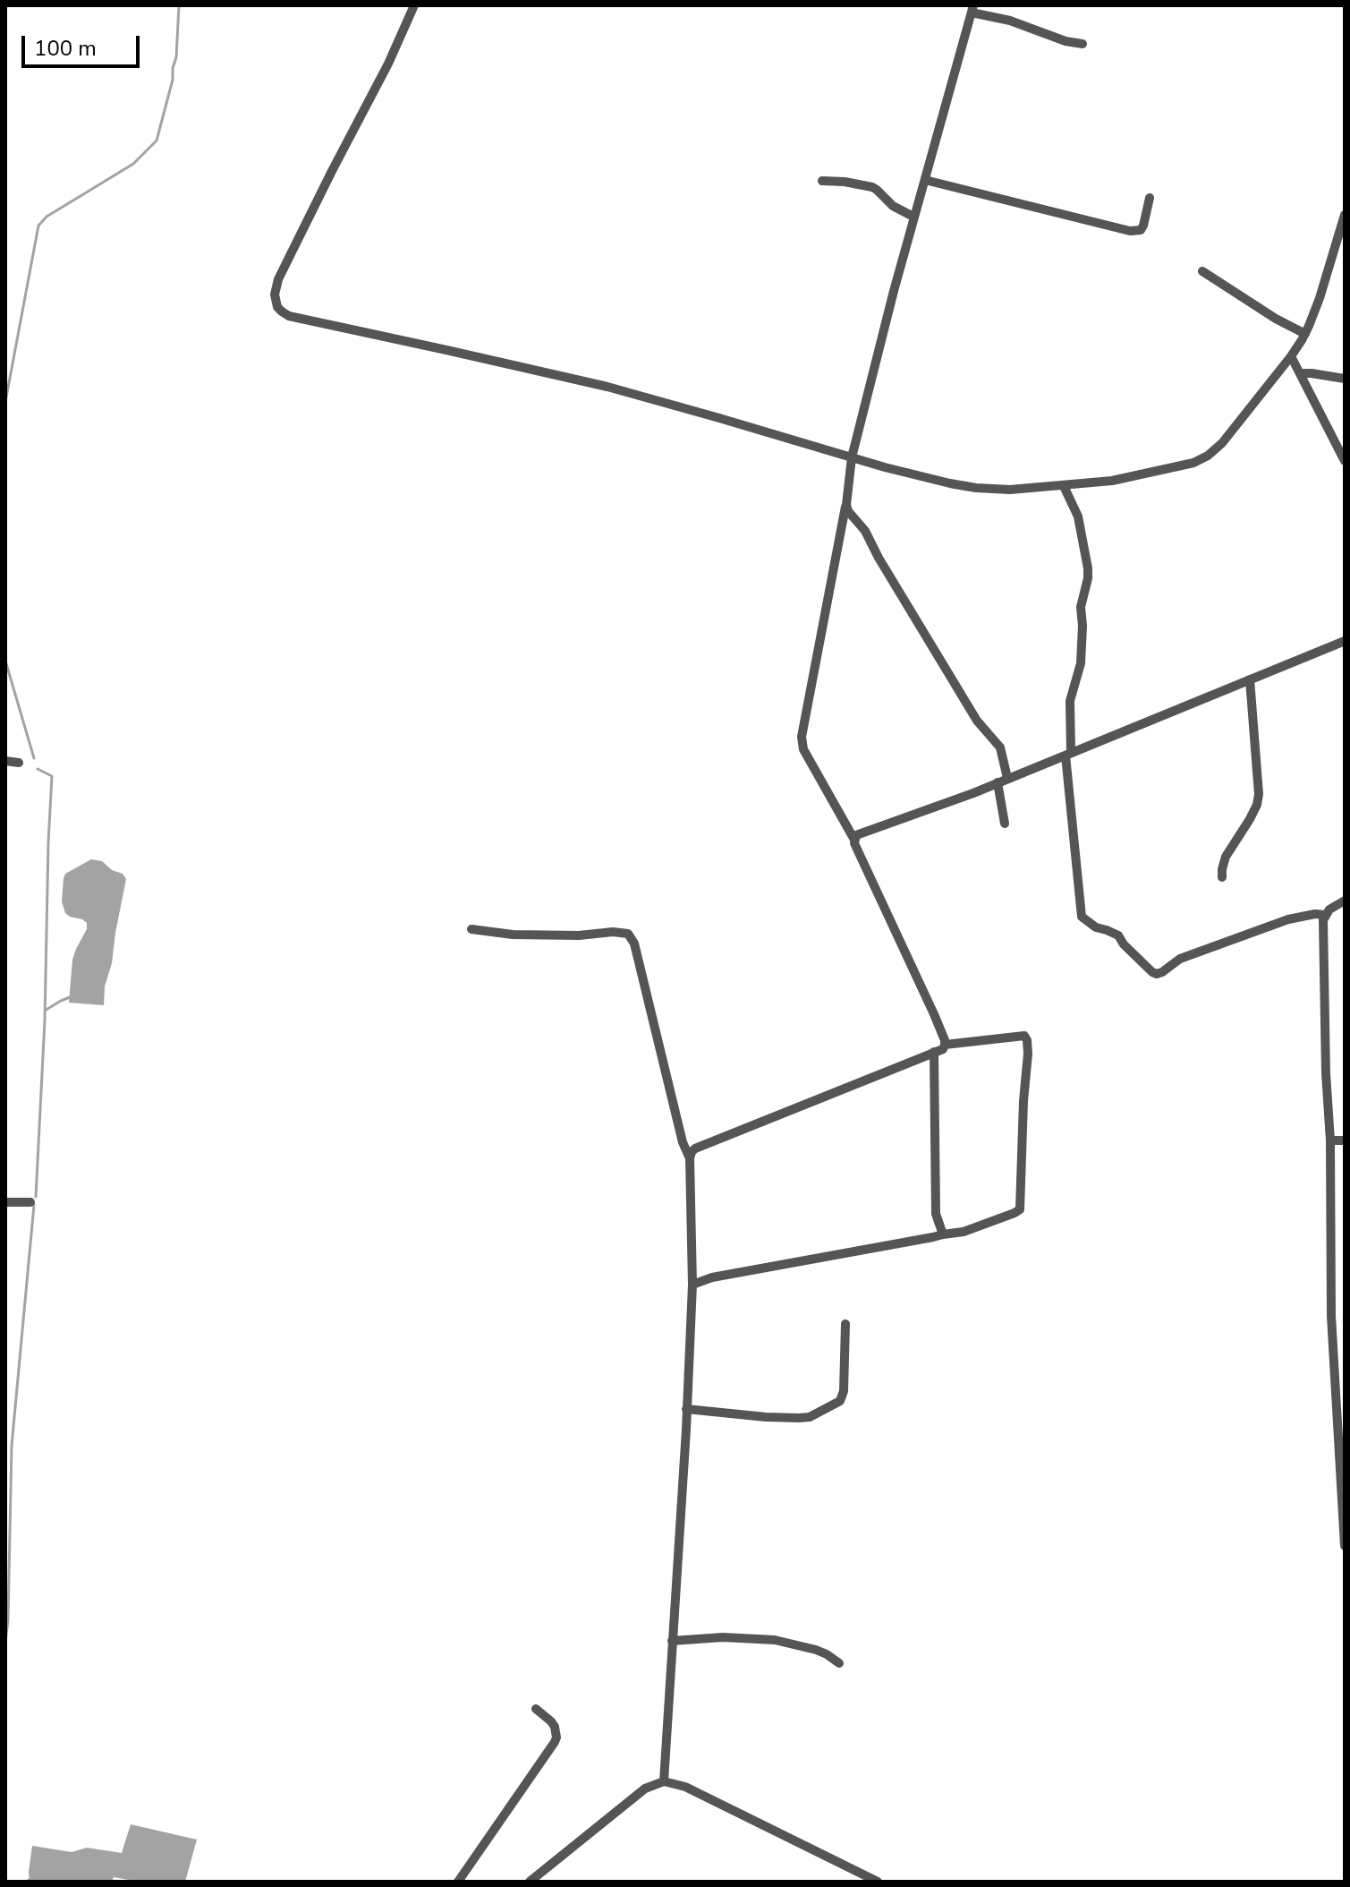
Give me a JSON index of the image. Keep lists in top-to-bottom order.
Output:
{
  "scale_bar": "100 m"
}
